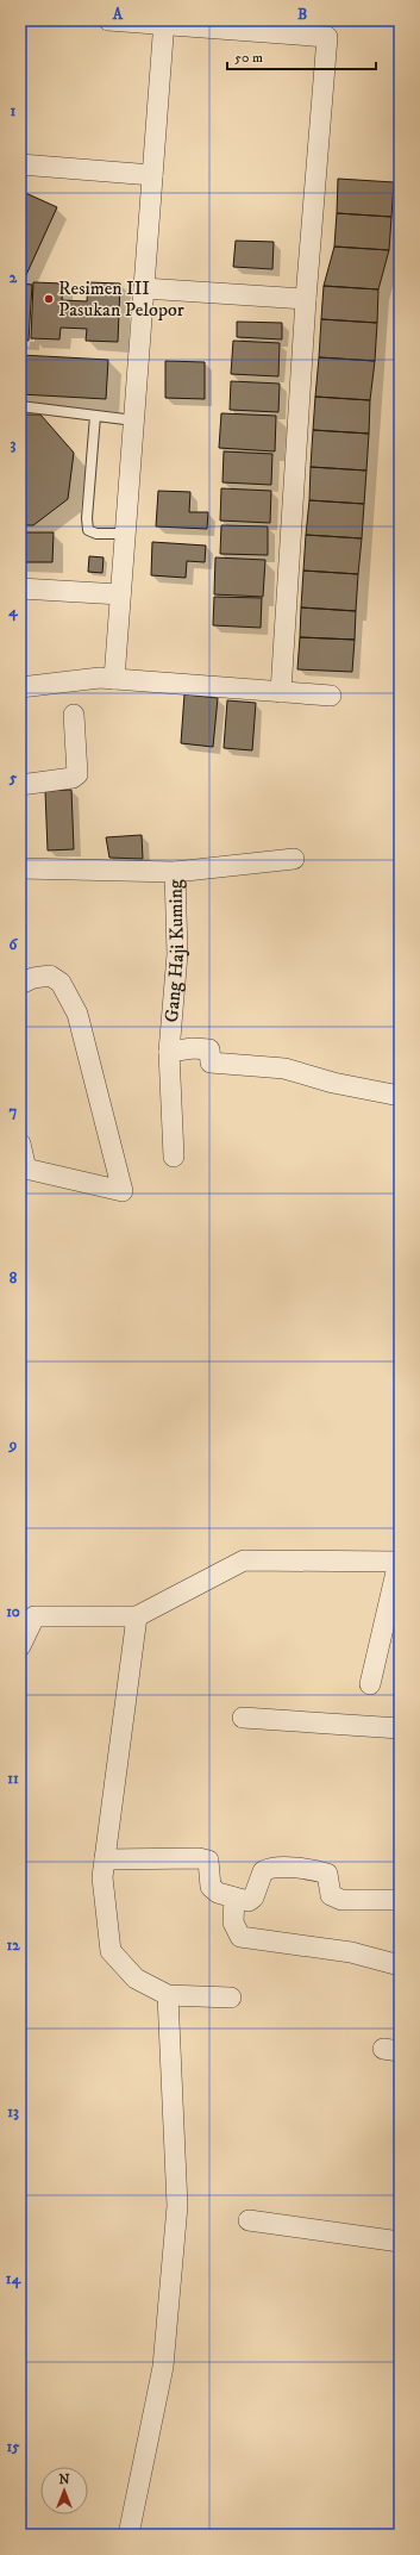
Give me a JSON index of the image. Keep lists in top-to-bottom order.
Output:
{
  "streets": {
    "street": ["Gang Haji Kuming"]
  },
  "places": ["Resimen III Pasukan Pelopor"],
  "scale_bar": "50 m",
  "north": "top",
  "grid": {
    "columns": ["A", "B"],
    "rows": [
      "1",
      "2",
      "3",
      "4",
      "5",
      "6",
      "7",
      "8",
      "9",
      "10",
      "11",
      "12",
      "13",
      "14",
      "15"
    ]
  }
}
